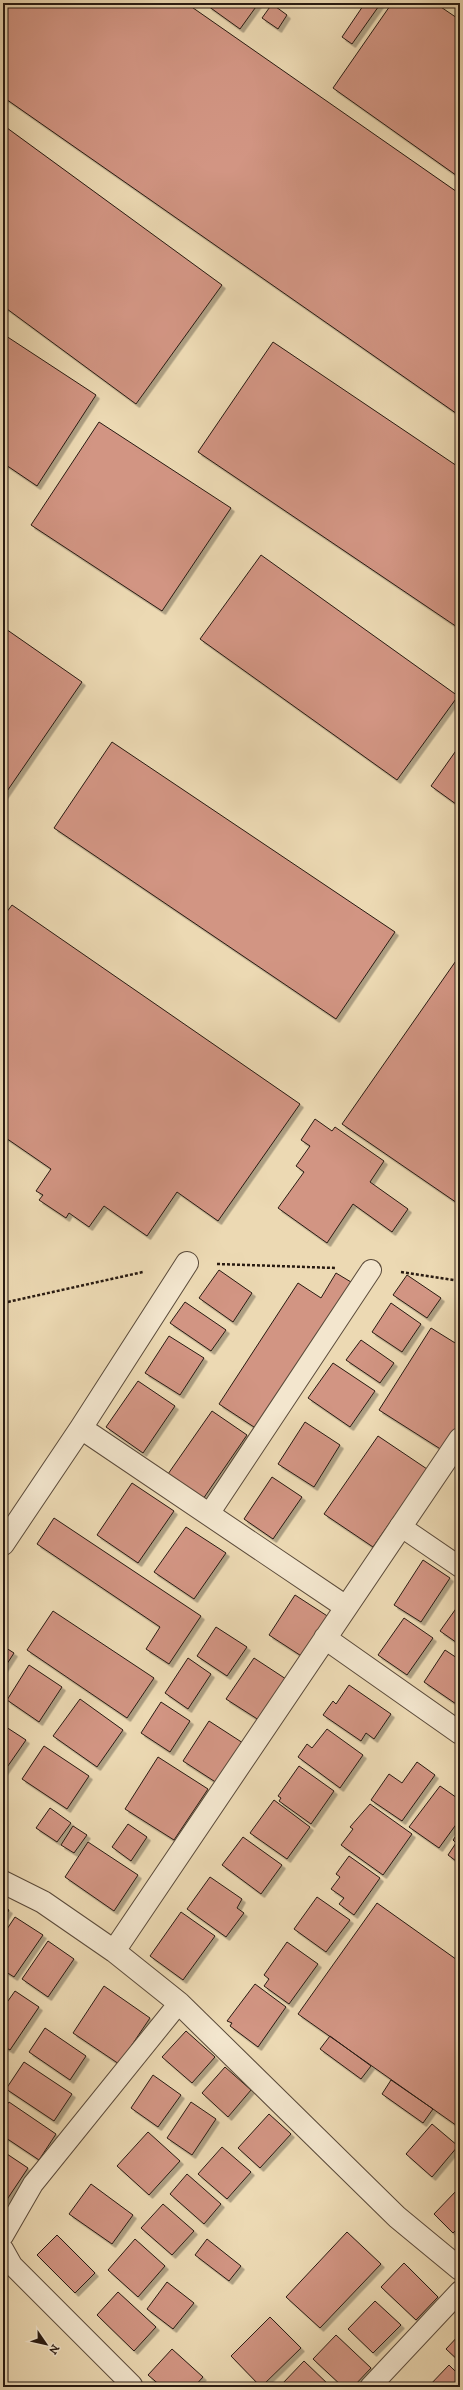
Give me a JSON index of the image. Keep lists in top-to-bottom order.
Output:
{
  "north": "bottom right"
}
